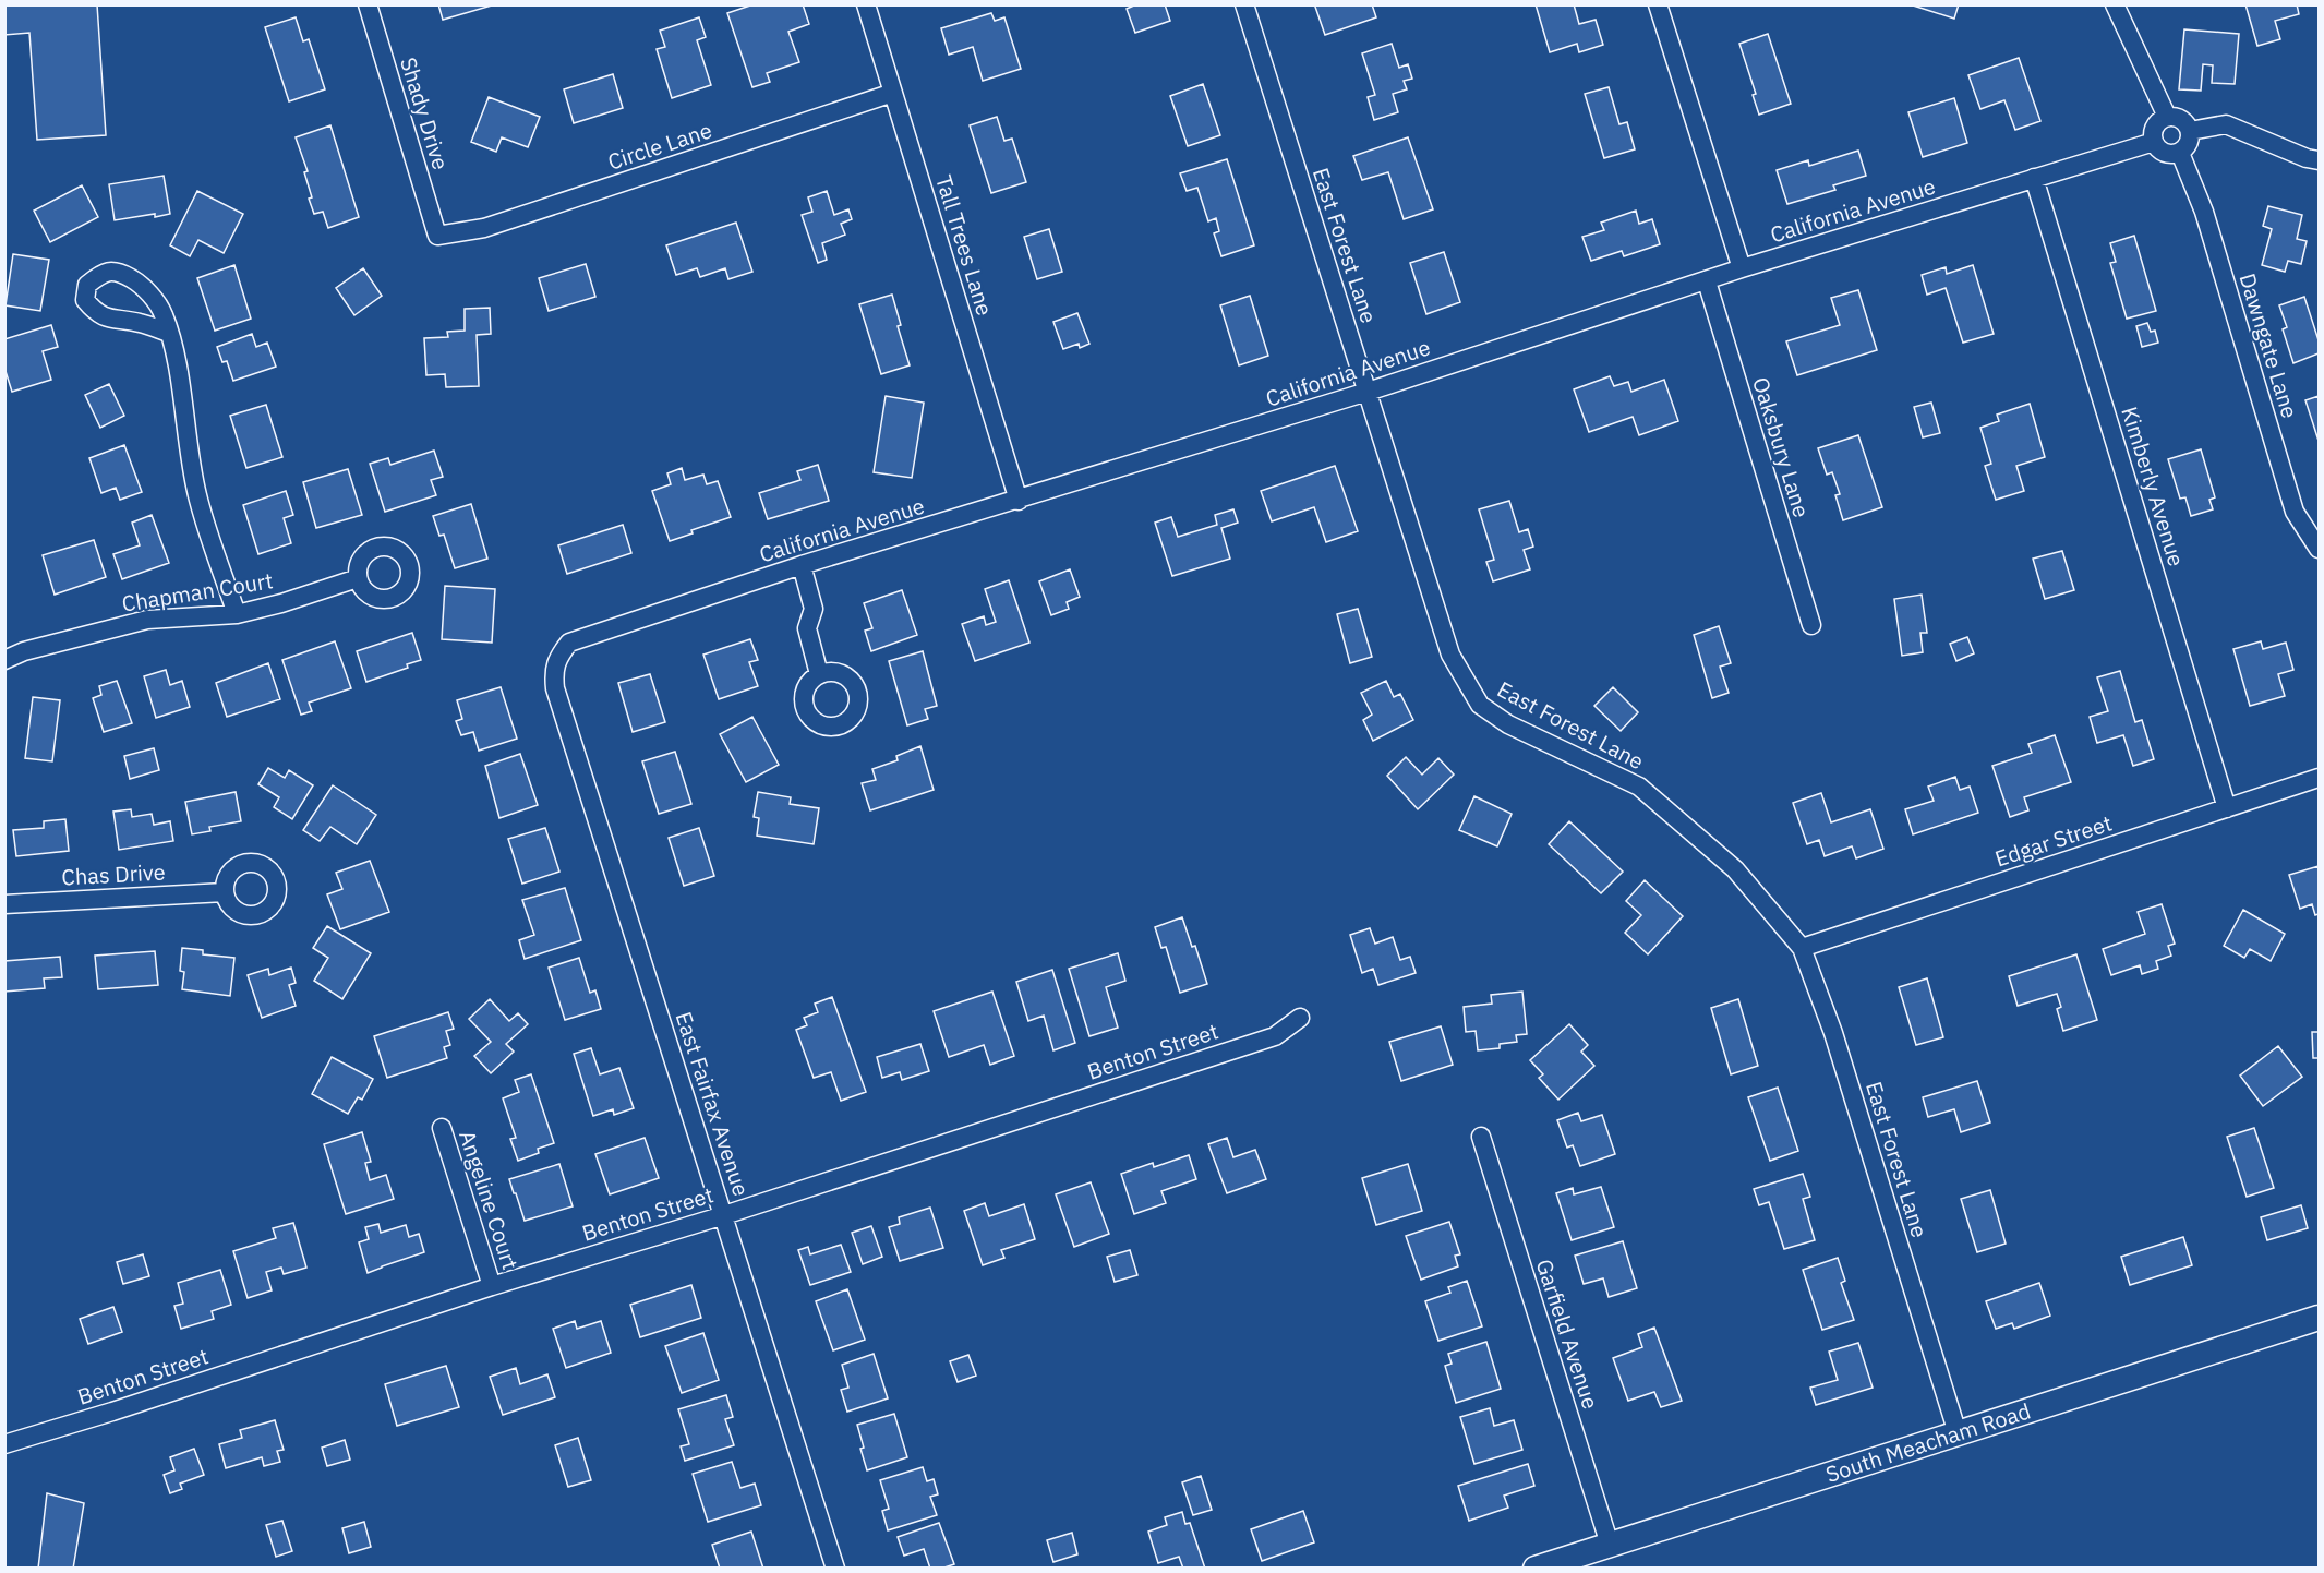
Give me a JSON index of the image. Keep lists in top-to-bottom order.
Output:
{
  "streets": {
    "main road": ["South Meacham Road"],
    "street": [
      "Shady Drive",
      "Circle Lane",
      "California Avenue",
      "Tall Trees Lane",
      "East Forest Lane",
      "Dawngate Lane",
      "Oaksbury Lane",
      "Kimberly Avenue",
      "Chapman Court",
      "Edgar Street",
      "Chas Drive",
      "Benton Street",
      "East Fairfax Avenue",
      "Angeline Court",
      "Garfield Avenue"
    ]
  },
  "crossings": [
    ["Shady Drive", "Circle Lane"],
    ["Circle Lane", "Tall Trees Lane"],
    ["California Avenue", "Tall Trees Lane"],
    ["California Avenue", "East Forest Lane"],
    ["California Avenue", "Dawngate Lane"],
    ["California Avenue", "Oaksbury Lane"],
    ["California Avenue", "Kimberly Avenue"],
    ["California Avenue", "East Fairfax Avenue"],
    ["East Forest Lane", "Edgar Street"],
    ["East Forest Lane", "South Meacham Road"],
    ["Kimberly Avenue", "Edgar Street"],
    ["Benton Street", "East Fairfax Avenue"],
    ["Benton Street", "Angeline Court"],
    ["Garfield Avenue", "South Meacham Road"]
  ]
}
